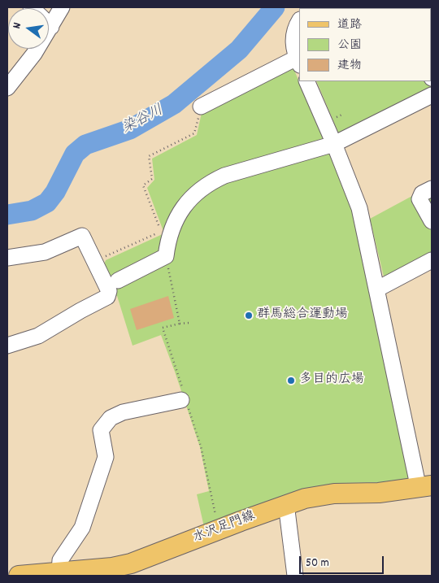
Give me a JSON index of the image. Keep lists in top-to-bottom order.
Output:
{
  "streets": {
    "main road": ["水沢足門線"]
  },
  "water": ["染谷川"],
  "places": ["群馬総合運動場", "多目的広場"],
  "legend": ["道路", "公園", "建物"],
  "scale_bar": "50 m",
  "north": "left"
}
